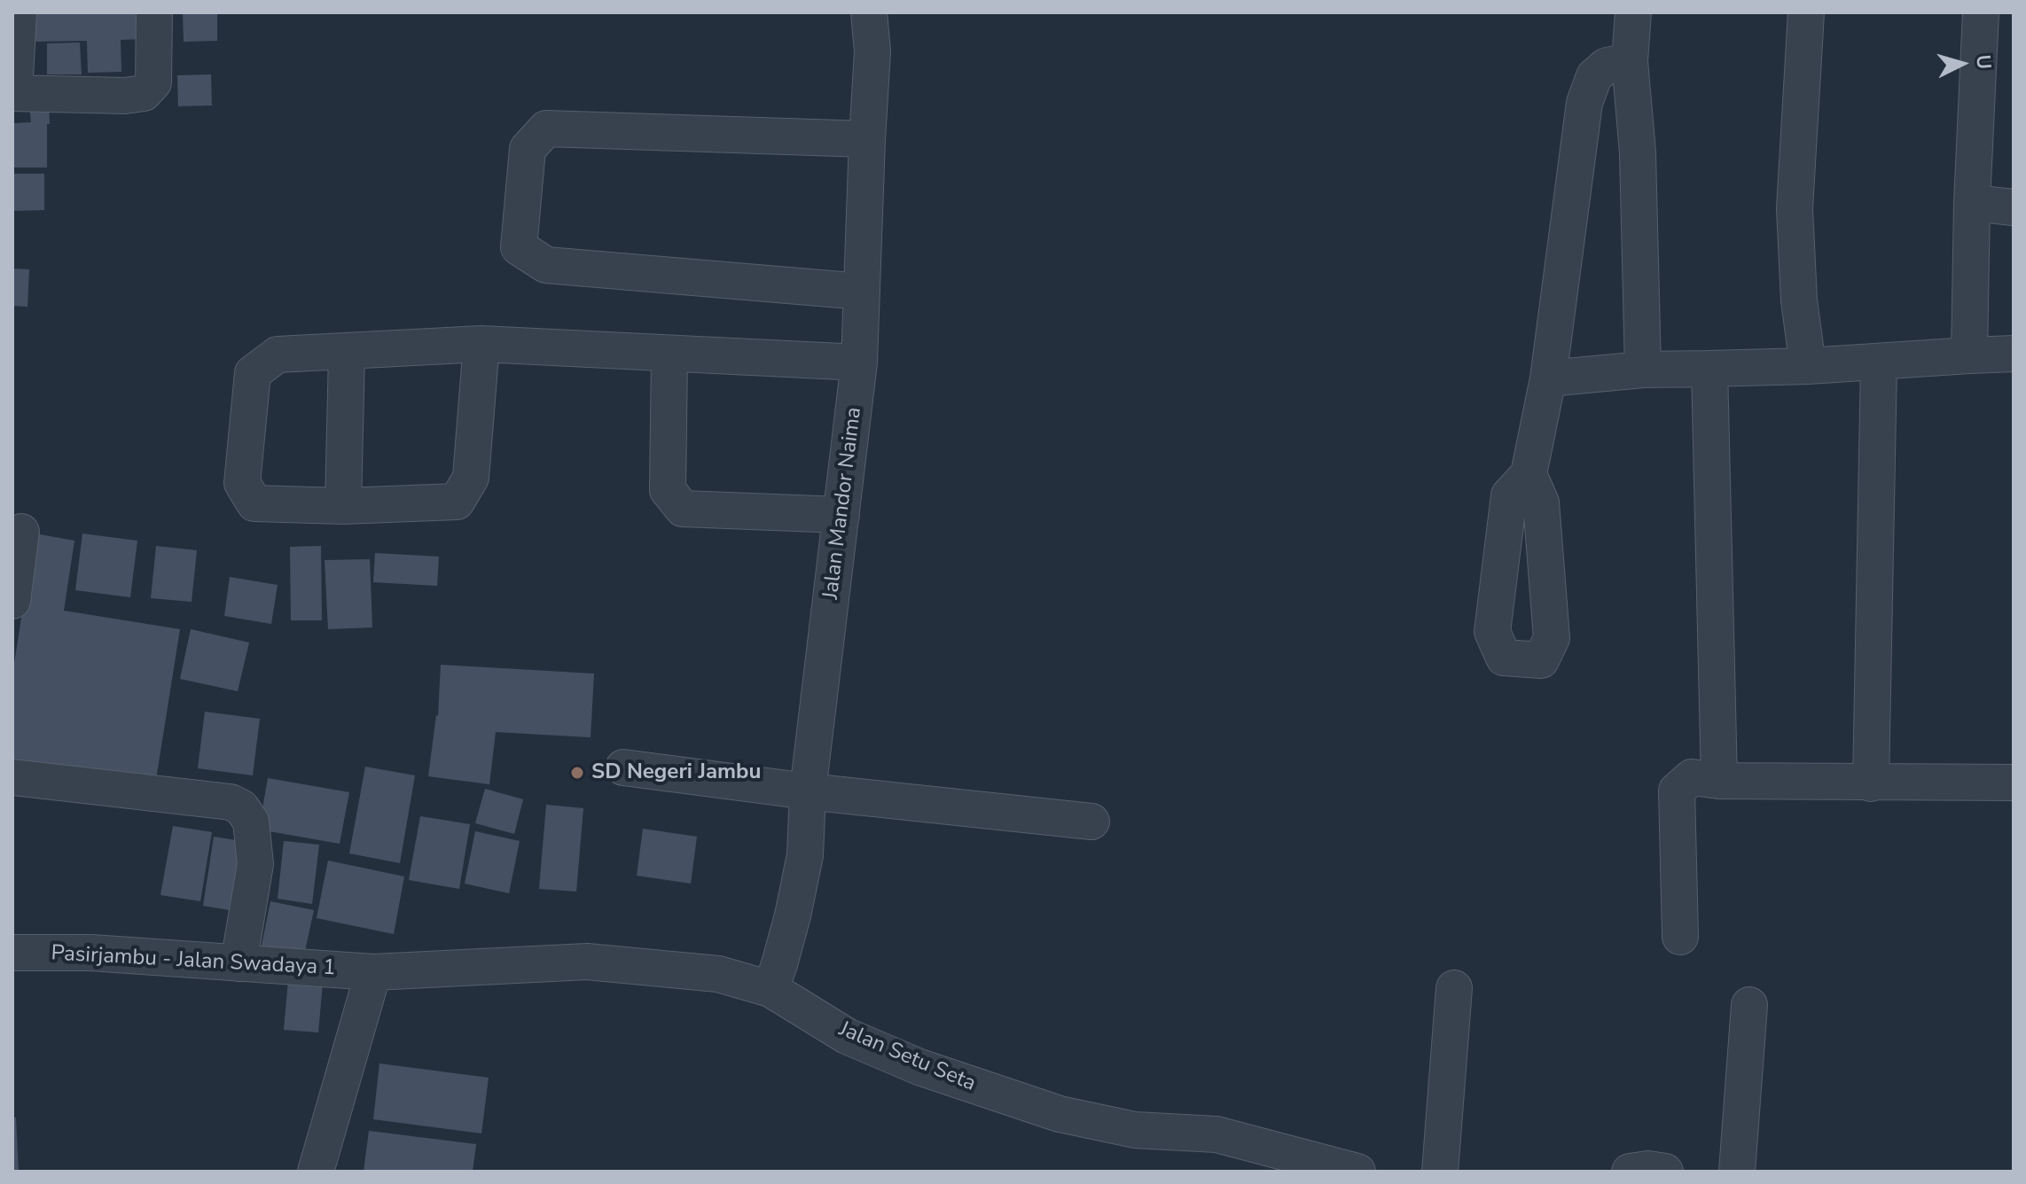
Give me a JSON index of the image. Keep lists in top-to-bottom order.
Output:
{
  "streets": {
    "street": ["Jalan Mandor Naima", "Pasirjambu - Jalan Swadaya 1", "Jalan Setu Seta"]
  },
  "crossings": [
    ["Jalan Mandor Naima", "Jalan Setu Seta"],
    ["Pasirjambu - Jalan Swadaya 1", "Jalan Setu Seta"]
  ],
  "places": ["SD Negeri Jambu"],
  "north": "right"
}
